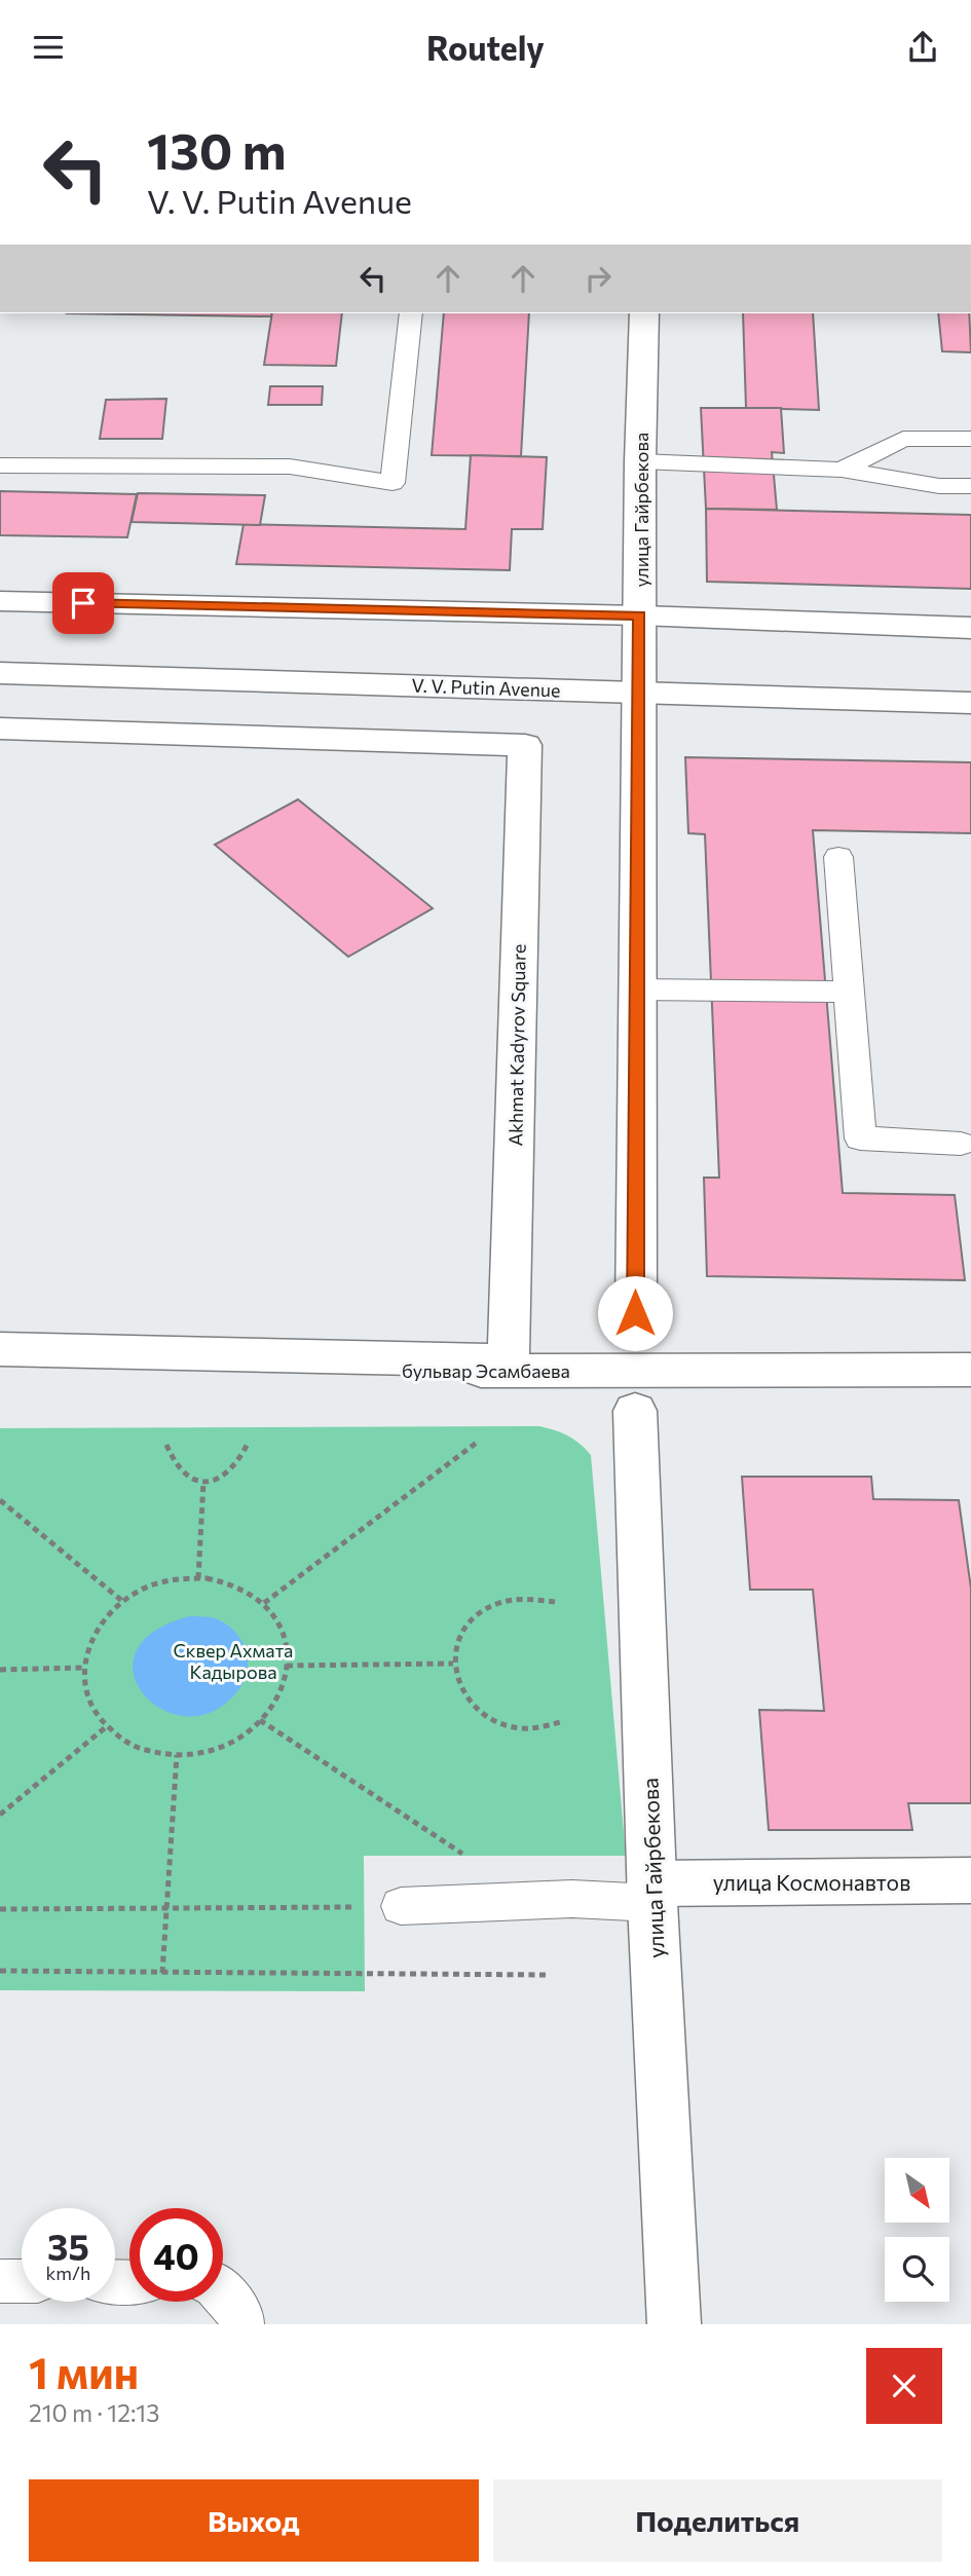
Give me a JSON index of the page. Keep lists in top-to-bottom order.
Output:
{
  "streets": {
    "street": [
      "улица Гайрбекова",
      "V. V. Putin Avenue",
      "Akhmat Kadyrov Square",
      "бульвар Эсамбаева",
      "улица Космонавтов"
    ]
  },
  "crossings": [
    ["улица Гайрбекова", "V. V. Putin Avenue"],
    ["улица Гайрбекова", "улица Космонавтов"]
  ],
  "parks": ["Сквер Ахмата Кадырова"],
  "north": "bottom right",
  "page": {
    "header": "Routely",
    "turn": ["130 m", "V. V. Putin Avenue"],
    "speed": "35 km/h",
    "limit": "40",
    "heading": ["1 мин", "210 m · 12:13"],
    "buttons": ["Выход", "Поделиться"]
  }
}
